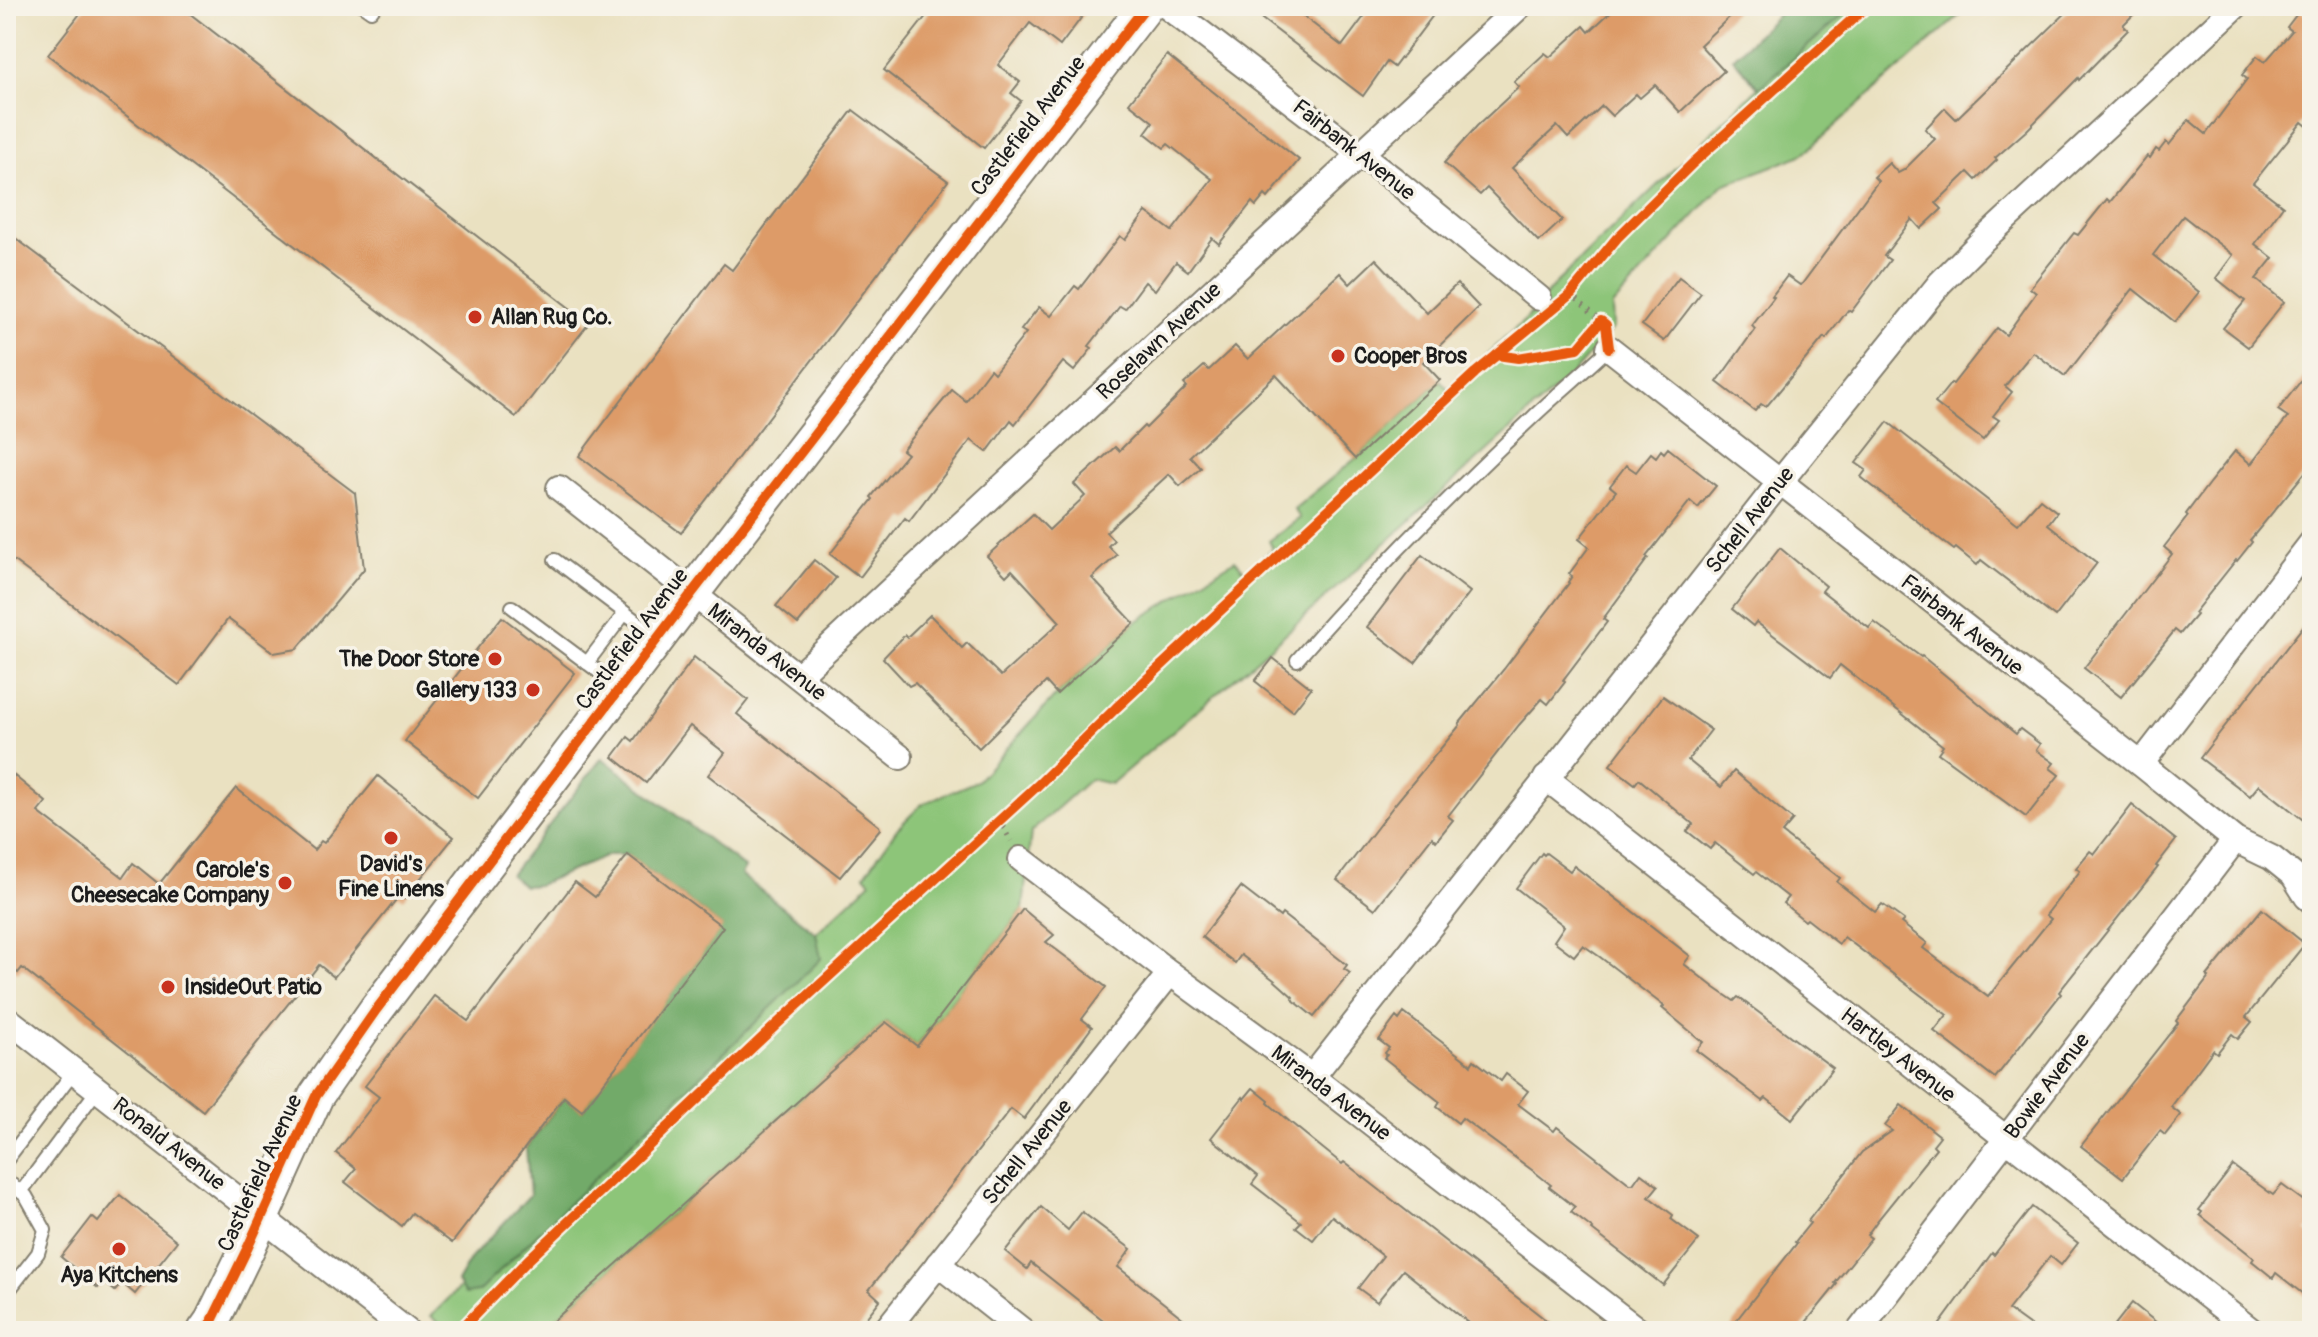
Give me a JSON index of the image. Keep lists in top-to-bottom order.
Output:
{
  "streets": {
    "street": [
      "Castlefield Avenue",
      "Fairbank Avenue",
      "Roselawn Avenue",
      "Schell Avenue",
      "Miranda Avenue",
      "Hartley Avenue",
      "Bowie Avenue",
      "Ronald Avenue"
    ]
  },
  "crossings": [
    ["Castlefield Avenue", "Miranda Avenue"],
    ["Castlefield Avenue", "Ronald Avenue"],
    ["Fairbank Avenue", "Roselawn Avenue"],
    ["Fairbank Avenue", "Schell Avenue"],
    ["Fairbank Avenue", "Bowie Avenue"],
    ["Roselawn Avenue", "Miranda Avenue"],
    ["Schell Avenue", "Miranda Avenue"],
    ["Schell Avenue", "Hartley Avenue"],
    ["Hartley Avenue", "Bowie Avenue"]
  ],
  "places": [
    "Allan Rug Co.",
    "Cooper Bros",
    "The Door Store",
    "Gallery 133",
    "David's Fine Linens",
    "Carole's Cheesecake Company",
    "InsideOut Patio",
    "Aya Kitchens"
  ]
}
